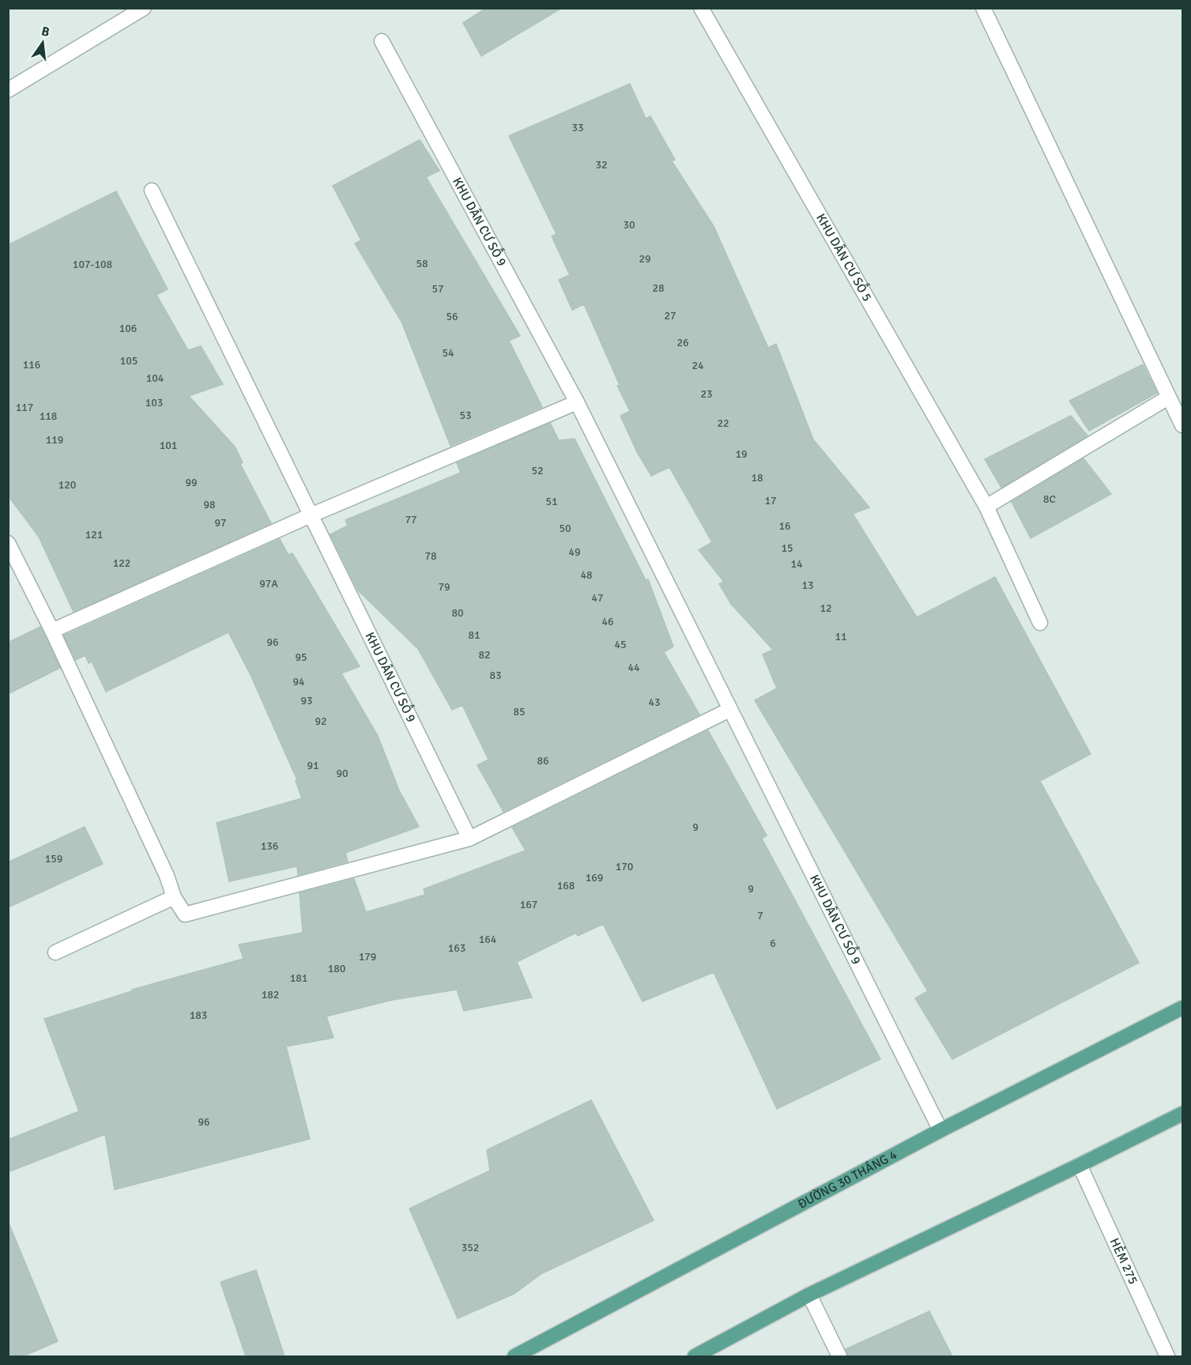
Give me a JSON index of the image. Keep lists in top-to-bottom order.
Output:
{
  "streets": {
    "main road": ["ĐƯỜNG 30 THÁNG 4"],
    "street": ["KHU DÂN CƯ SỐ 9", "KHU DÂN CƯ SỐ 5", "HẺM 275"]
  },
  "crossings": [
    ["KHU DÂN CƯ SỐ 9", "ĐƯỜNG 30 THÁNG 4"]
  ],
  "house_numbers": [
    "33",
    "32",
    "30",
    "29",
    "58",
    "107-108",
    "28",
    "57",
    "27",
    "56",
    "106",
    "26",
    "54",
    "105",
    "116",
    "24",
    "104",
    "23",
    "103",
    "117",
    "53",
    "118",
    "22",
    "119",
    "101",
    "19",
    "52",
    "18",
    "99",
    "120",
    "8C",
    "17",
    "51",
    "98",
    "77",
    "97",
    "16",
    "50",
    "121",
    "15",
    "49",
    "78",
    "122",
    "14",
    "48",
    "97A",
    "13",
    "79",
    "47",
    "12",
    "80",
    "46",
    "81",
    "11",
    "96",
    "45",
    "82",
    "95",
    "44",
    "83",
    "94",
    "93",
    "43",
    "85",
    "92",
    "86",
    "91",
    "90",
    "9",
    "136",
    "159",
    "170",
    "169",
    "168",
    "9",
    "167",
    "7",
    "164",
    "6",
    "163",
    "179",
    "180",
    "181",
    "182",
    "183",
    "96",
    "352"
  ],
  "north": "top"
}
